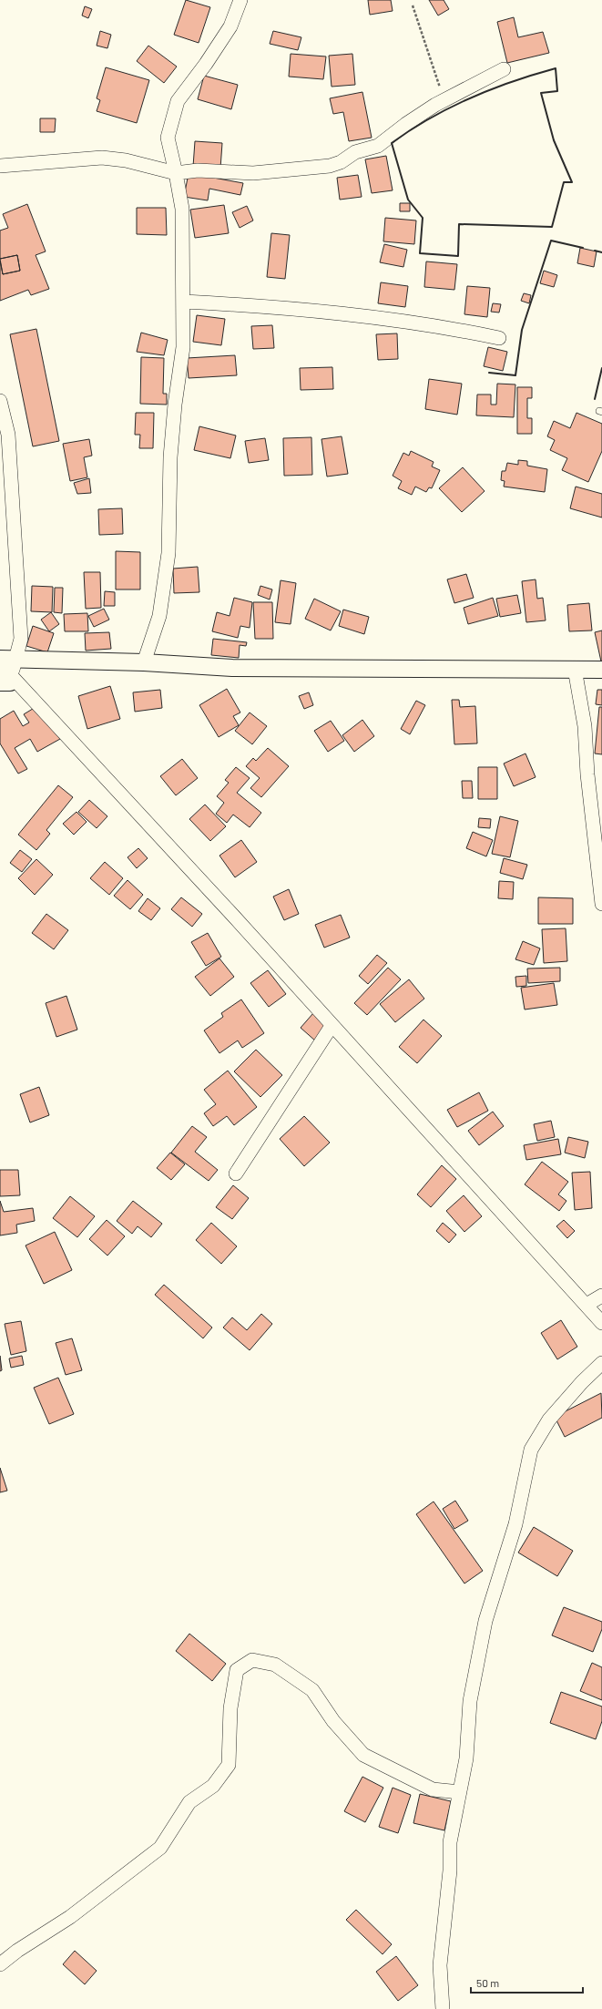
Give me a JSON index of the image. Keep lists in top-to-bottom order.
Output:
{
  "scale_bar": "50 m"
}
